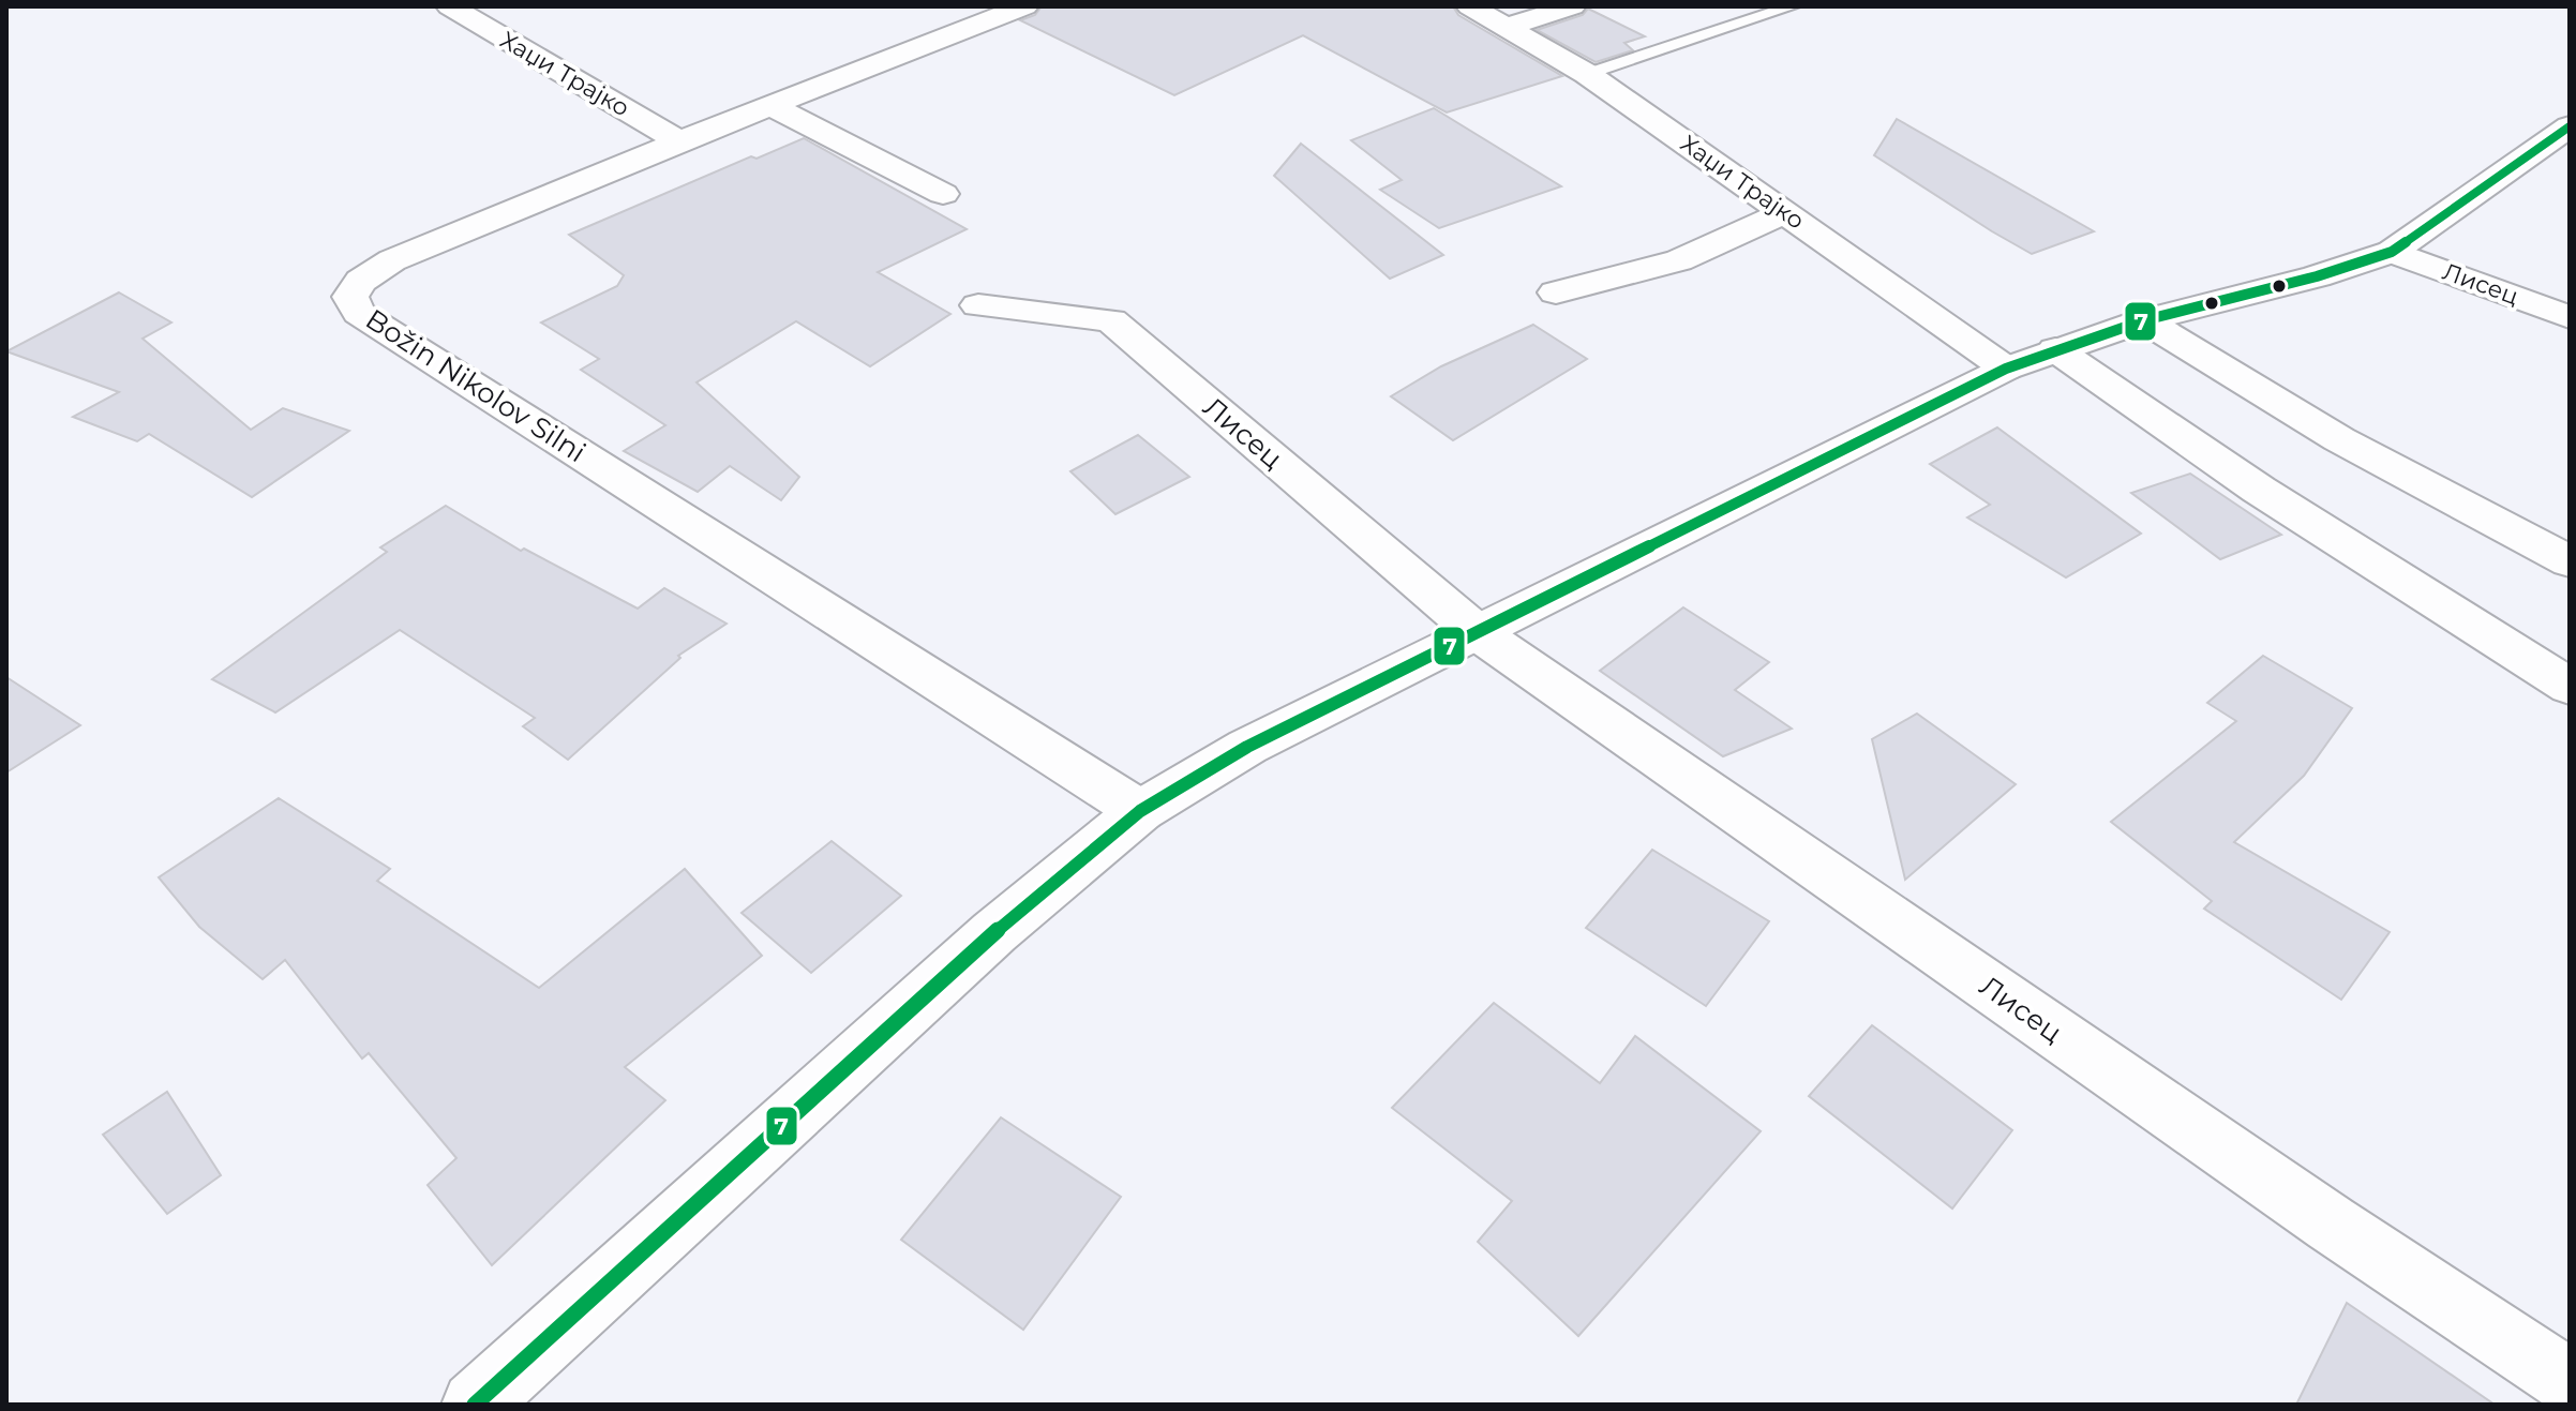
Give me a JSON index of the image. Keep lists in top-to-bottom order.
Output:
{
  "streets": {
    "street": ["Хаџи Трајко", "Лисец", "Božin Nikolov Silni"]
  },
  "crossings": [
    ["Хаџи Трајко", "Лисец"],
    ["Хаџи Трајко", "Božin Nikolov Silni"],
    ["Лисец", "Božin Nikolov Silni"]
  ],
  "lines": ["transit line 7"]
}
